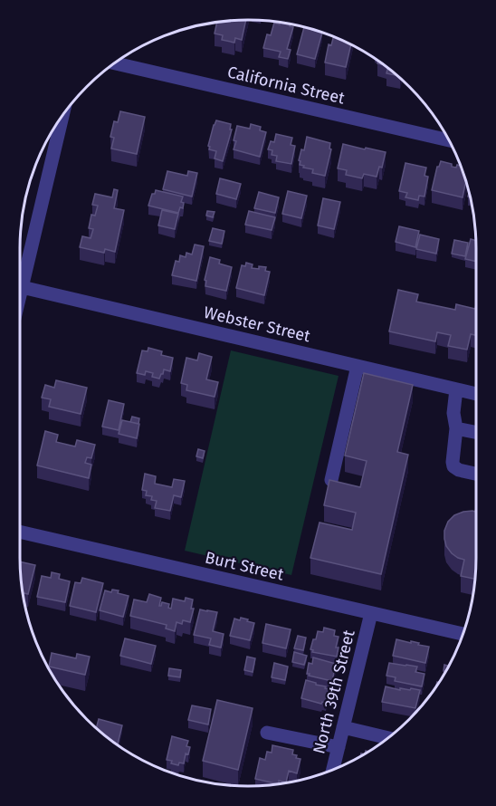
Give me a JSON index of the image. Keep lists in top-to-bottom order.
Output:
{
  "streets": {
    "street": [
      "California Street",
      "Webster Street",
      "Burt Street",
      "North 39th Street"
    ]
  },
  "crossings": [
    ["Burt Street", "North 39th Street"]
  ]
}
